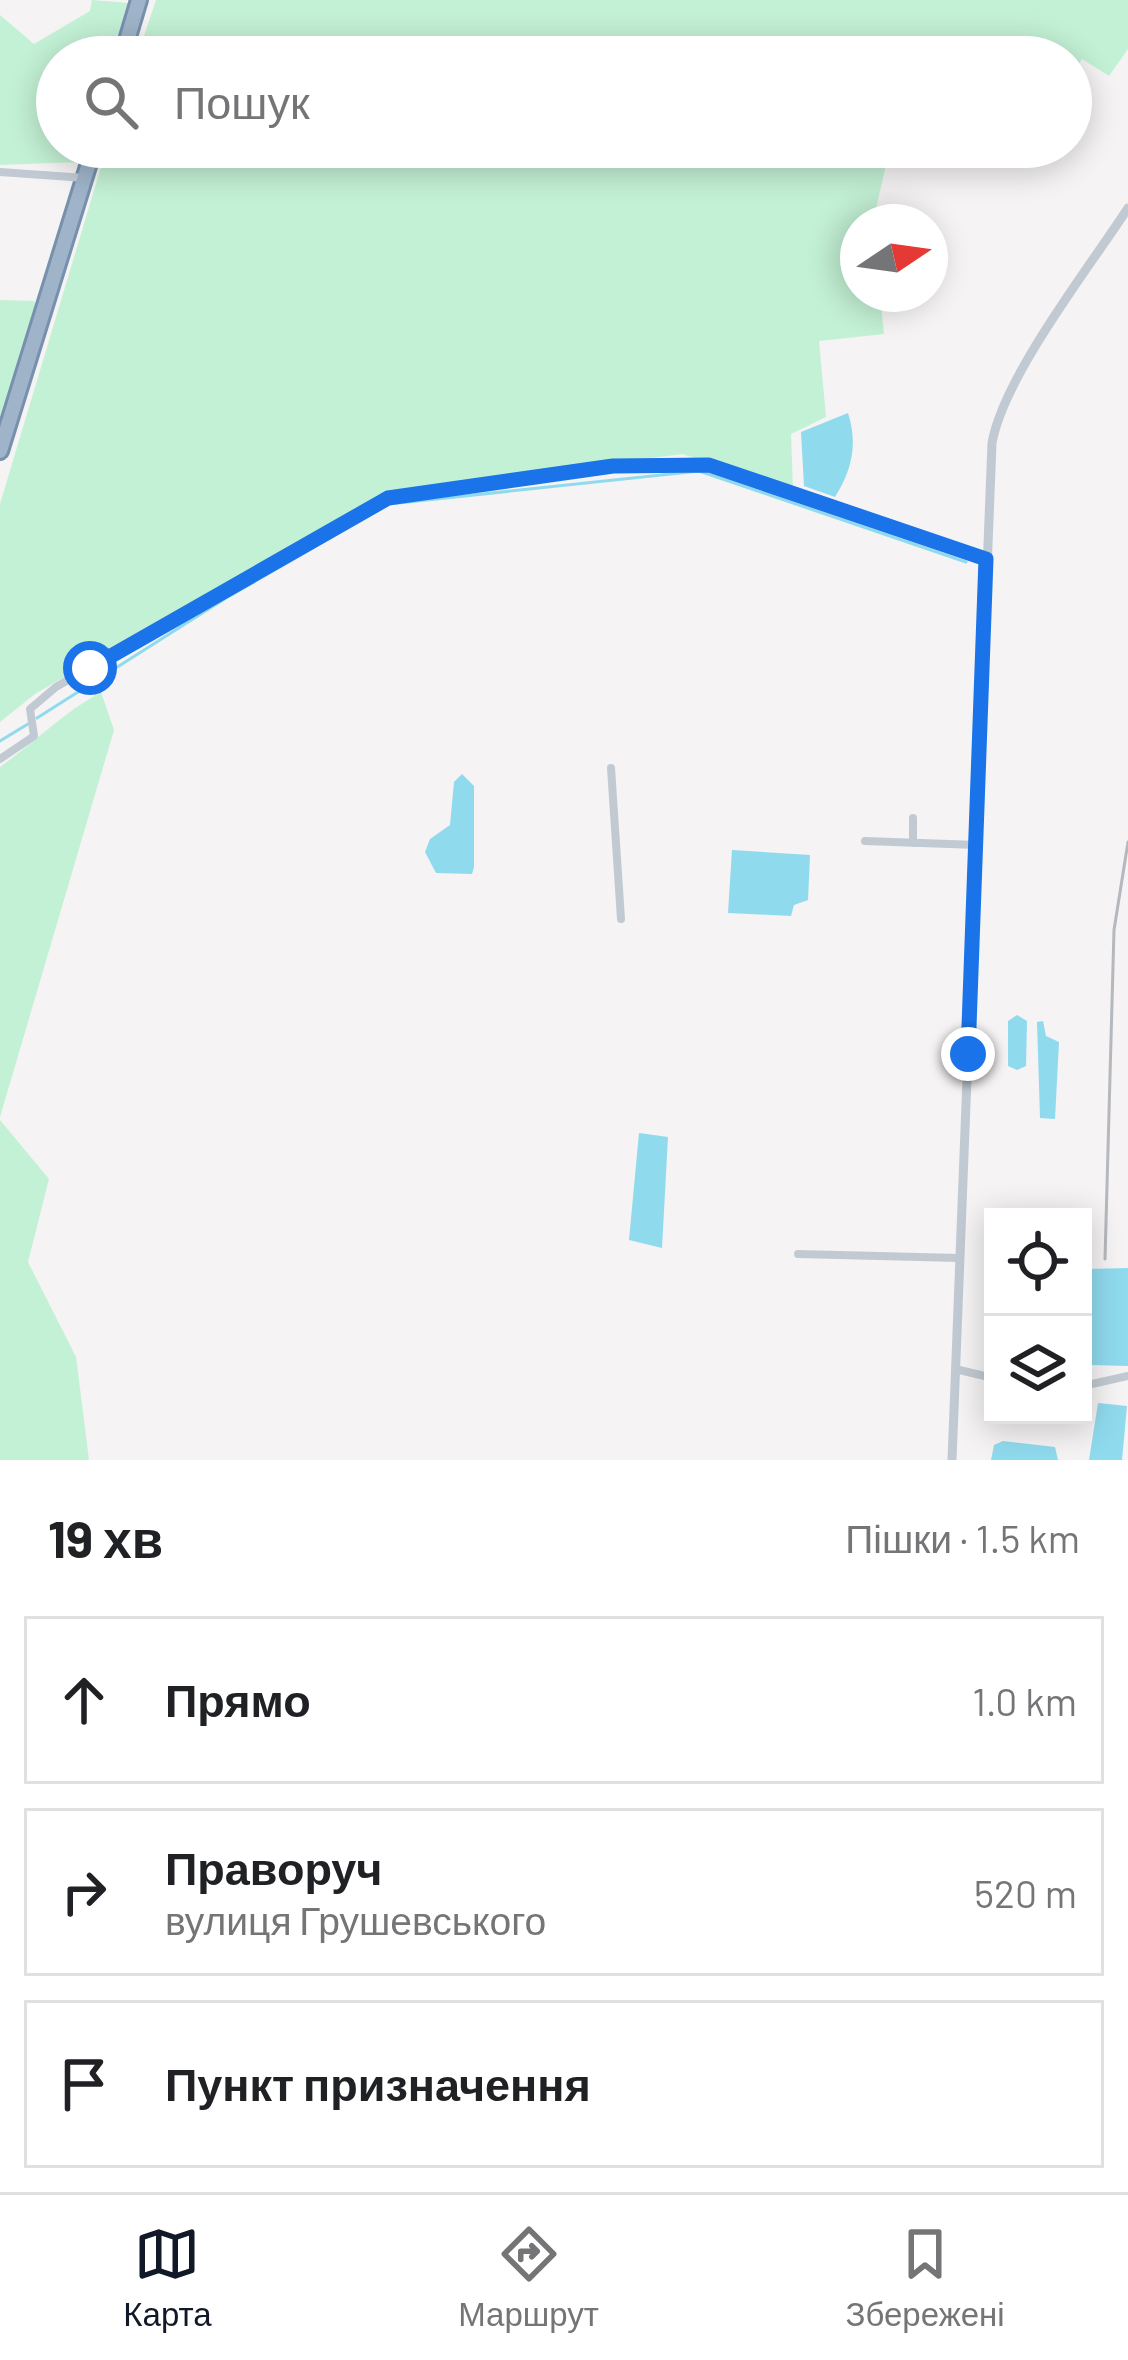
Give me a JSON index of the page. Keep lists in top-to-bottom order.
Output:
{
  "north": "right",
  "page": {
    "search": "Пошук",
    "heading": ["19 хв", "Пішки · 1.5 km"],
    "list": [
      ["Прямо", "1.0 km"],
      ["Праворуч", "вулиця Грушевського", "520 m"],
      "Пункт призначення"
    ],
    "nav": ["Карта", "Маршрут", "Збережені"]
  }
}
